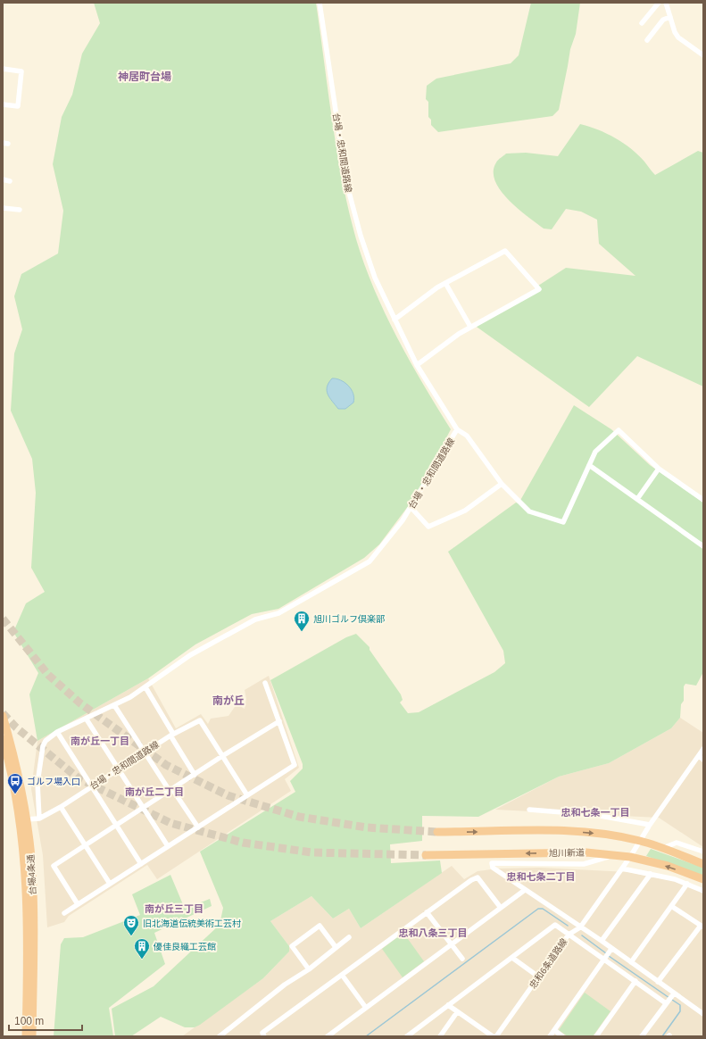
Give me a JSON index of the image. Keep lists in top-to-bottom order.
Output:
{
  "streets": {
    "highway": ["旭川新道", "台場4条通"],
    "street": ["台場・忠和間道路線", "忠和6条道路線"]
  },
  "crossings": [
    ["台場・忠和間道路線", "台場4条通"],
    ["旭川新道", "忠和6条道路線"]
  ],
  "districts": [
    "神居町台場",
    "南が丘",
    "南が丘一丁目",
    "南が丘二丁目",
    "忠和七条一丁目",
    "忠和七条二丁目",
    "南が丘三丁目",
    "忠和八条三丁目"
  ],
  "places": {
    "building": ["旭川ゴルフ倶楽部", "優佳良織工芸館"],
    "bus stop": ["ゴルフ場入口"],
    "theatre": ["旧北海道伝統美術工芸村"]
  },
  "scale_bar": "100 m"
}
